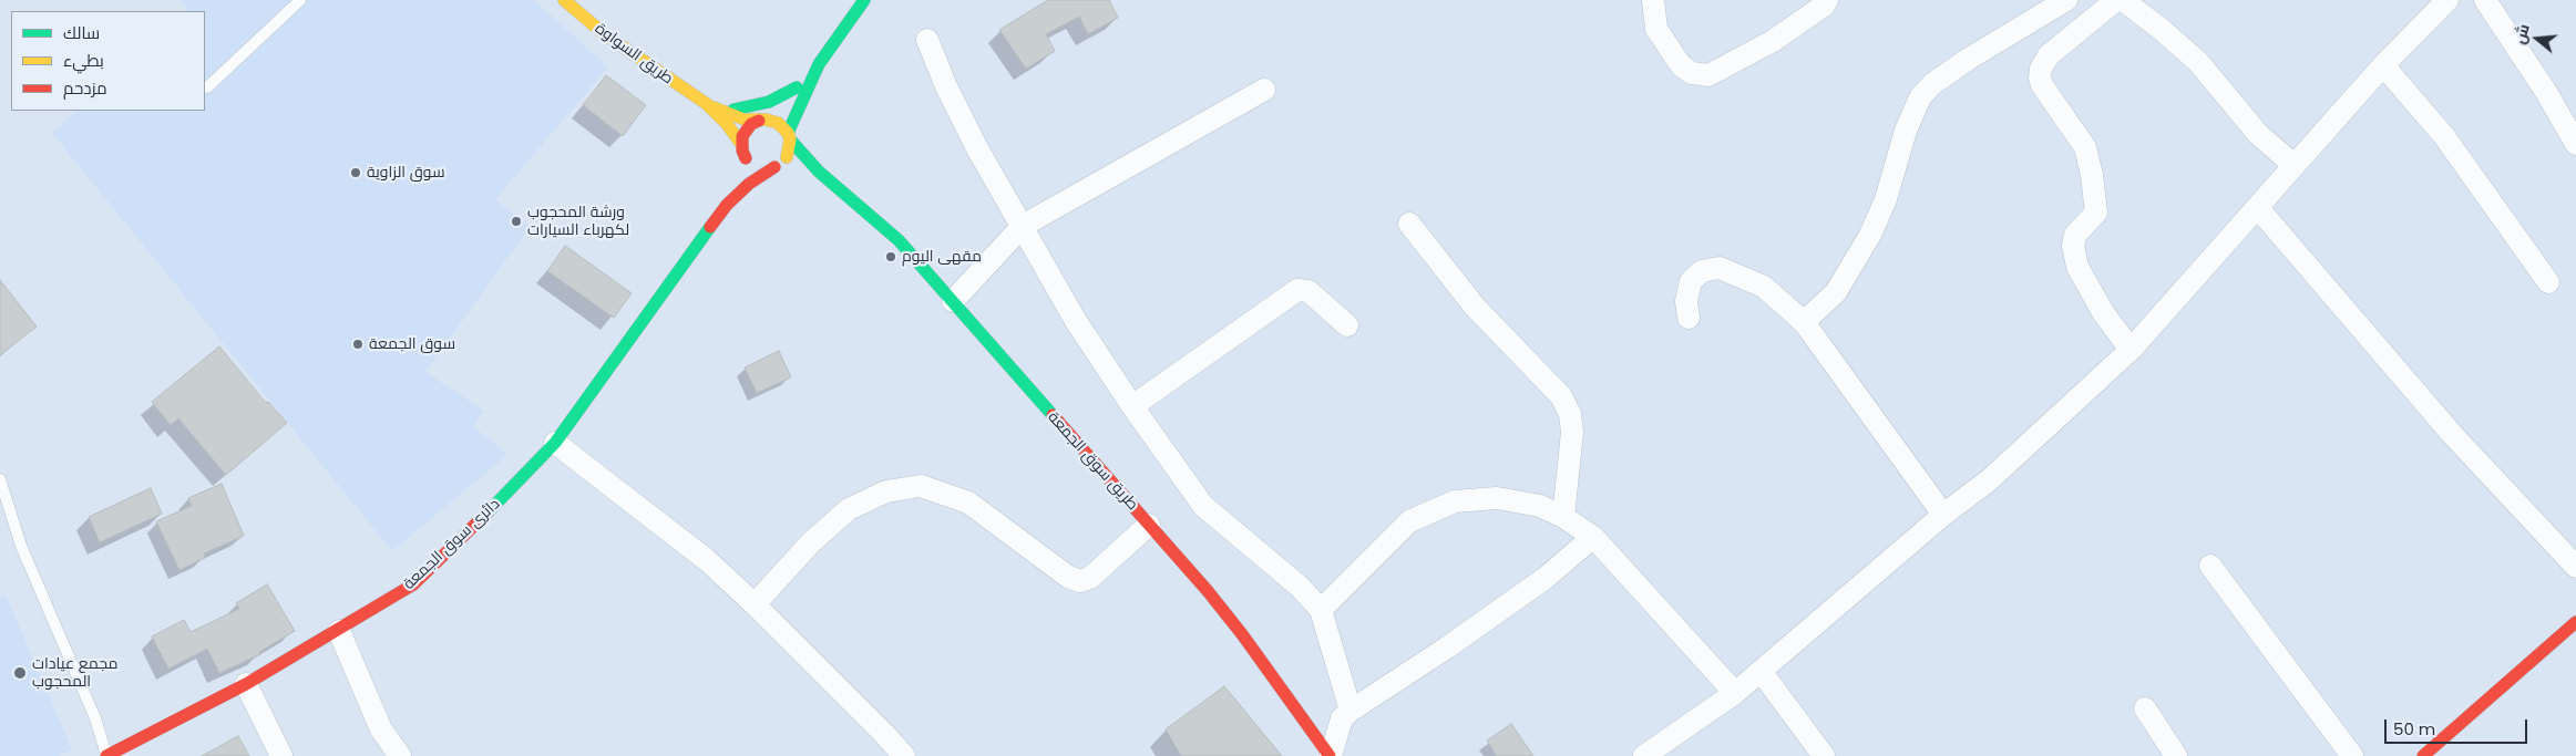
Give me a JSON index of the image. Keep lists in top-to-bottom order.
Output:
{
  "streets": {
    "main road": ["طريق السواوة", "طريق سوق الجمعة", "دائرى سوق الجمعة"]
  },
  "places": [
    "سوق الزاوية",
    "ورشة المحجوب لكهرباء السيارات",
    "مقهى اليوم",
    "سوق الجمعة",
    "مجمع عيادات المحجوب"
  ],
  "legend": ["سالك", "بطيء", "مزدحم"],
  "scale_bar": "50 m",
  "north": "left"
}
